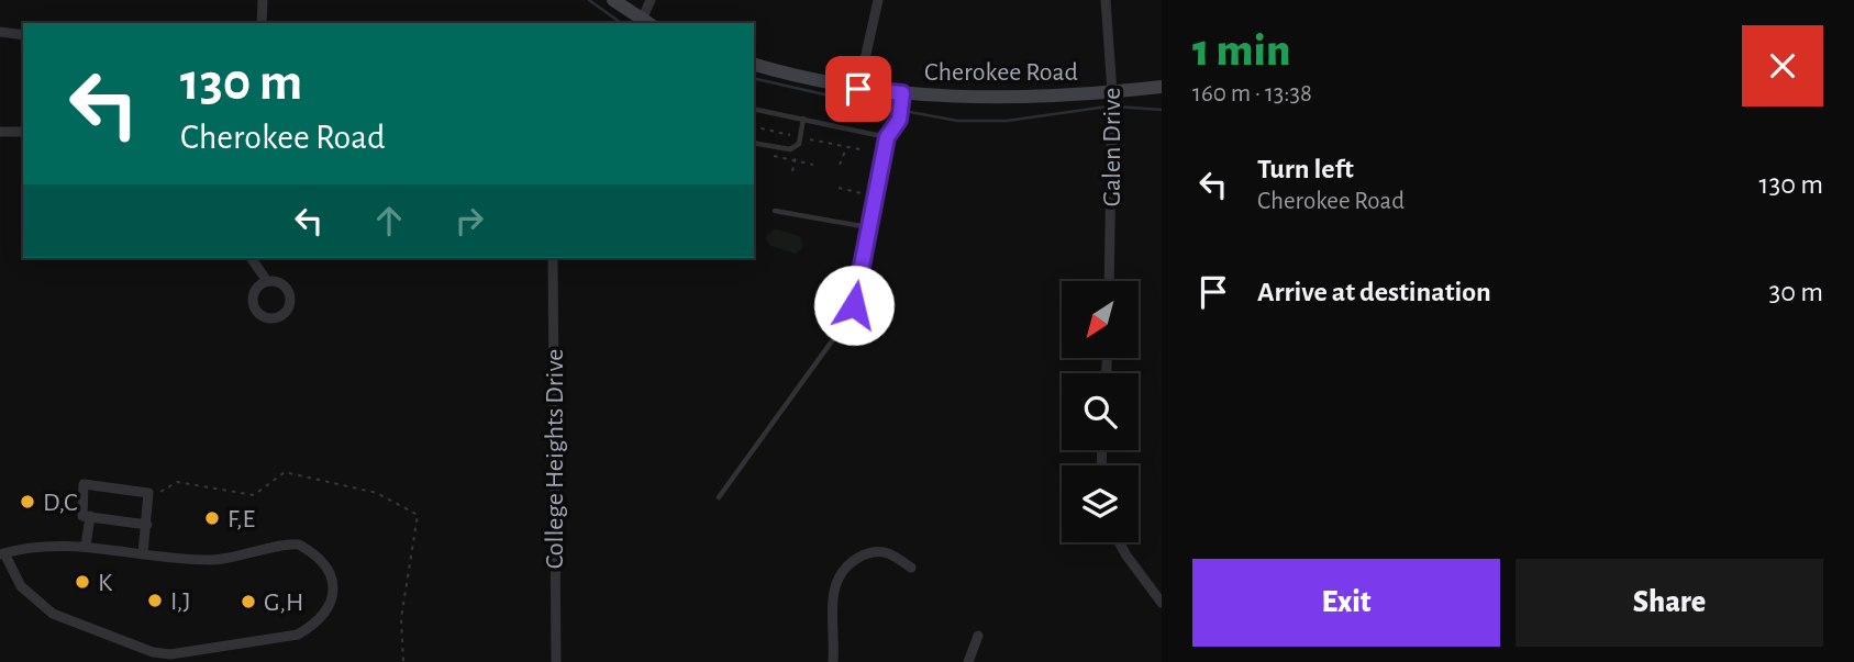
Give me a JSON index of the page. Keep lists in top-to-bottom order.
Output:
{
  "streets": {
    "main road": ["Cherokee Road"],
    "street": ["Galen Drive", "College Heights Drive"]
  },
  "crossings": [
    ["Cherokee Road", "Galen Drive"]
  ],
  "places": [
    "D,C",
    "F,E",
    "K",
    "I,J",
    "G,H"
  ],
  "north": "bottom left",
  "page": {
    "heading": ["1 min", "160 m · 13:38"],
    "turn": ["130 m", "Cherokee Road"],
    "list": [
      {
        "name": "Turn left",
        "note": "Cherokee Road",
        "value": "130 m"
      },
      {
        "name": "Arrive at destination",
        "value": "30 m"
      }
    ],
    "buttons": ["Exit", "Share"]
  }
}
